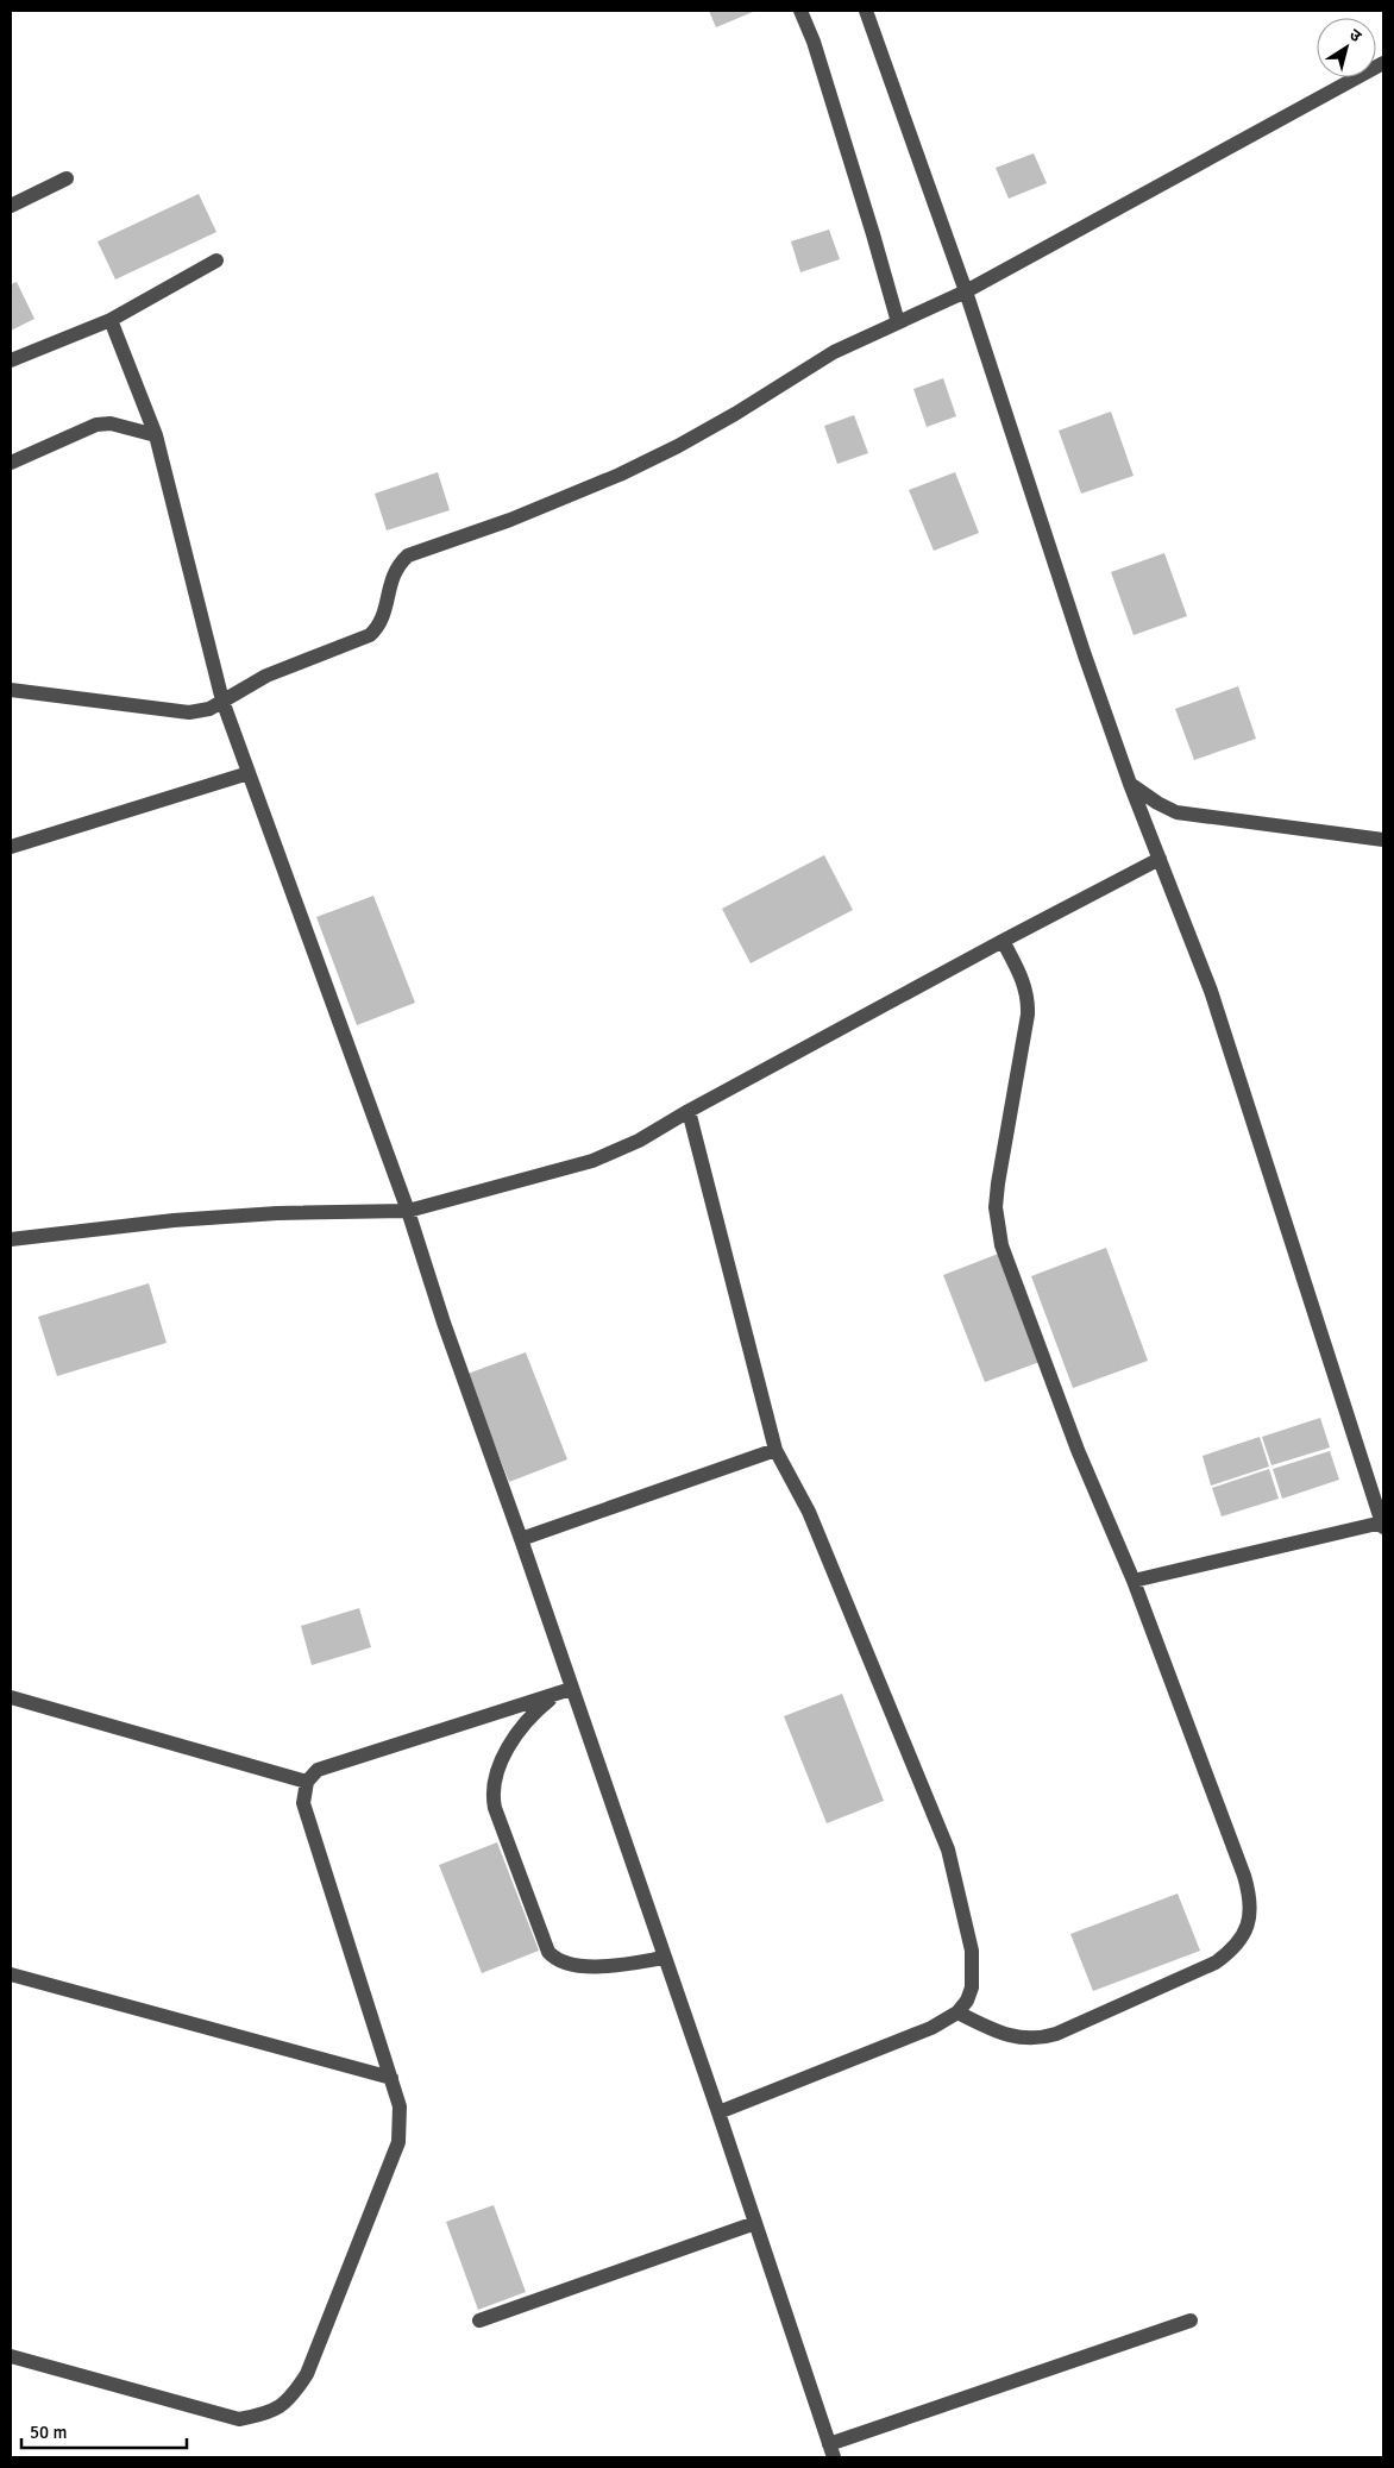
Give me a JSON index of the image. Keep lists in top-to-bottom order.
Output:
{
  "scale_bar": "50 m",
  "north": "top right"
}
